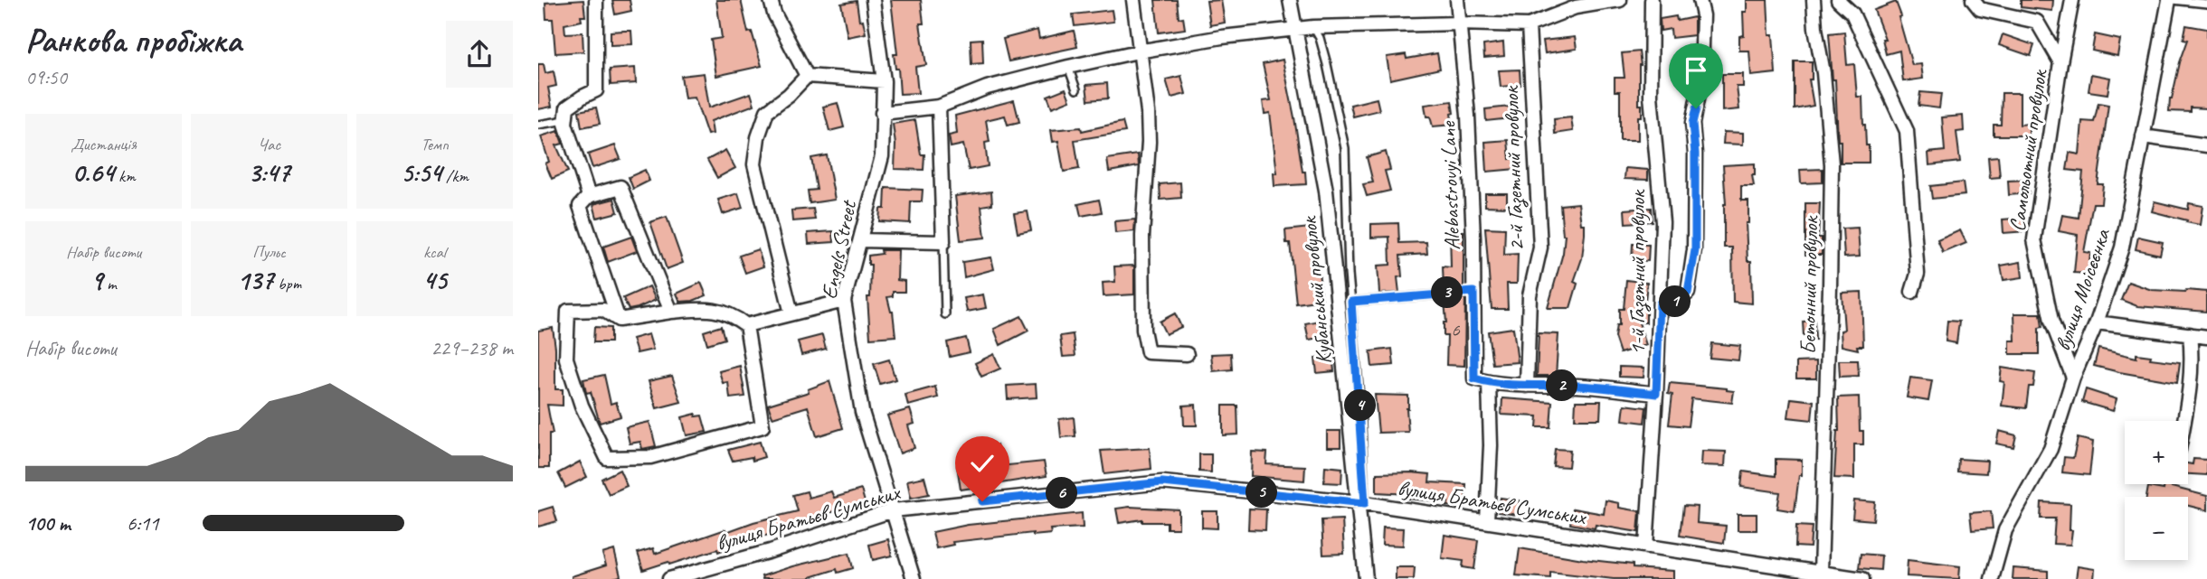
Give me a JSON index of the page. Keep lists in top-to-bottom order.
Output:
{
  "streets": {
    "street": [
      "Самольотний провулок",
      "2-й Газетний провулок",
      "Alebastrovyi Lane",
      "Engels Street",
      "1-й Газетний провулок",
      "Бетонний провулок",
      "вулиця Моісєєнка",
      "Кубанський провулок",
      "вулиця Братьєв Сумських"
    ]
  },
  "crossings": [
    ["Самольотний провулок", "вулиця Моісєєнка"],
    ["Engels Street", "вулиця Братьєв Сумських"],
    ["1-й Газетний провулок", "вулиця Братьєв Сумських"],
    ["Бетонний провулок", "вулиця Братьєв Сумських"],
    ["Кубанський провулок", "вулиця Братьєв Сумських"]
  ],
  "house_numbers": ["6"],
  "page": {
    "heading": ["Ранкова пробіжка", "09:50"],
    "stats": [
      ["Дистанція", "0.64 km"],
      ["Час", "3:47"],
      ["Темп", "5:54 /km"],
      ["Набір висоти", "9 m"],
      ["Пульс", "137 bpm"],
      ["kcal", "45"]
    ],
    "pins": [
      "3",
      "1",
      "2",
      "4",
      "5",
      "6"
    ],
    "chart": ["Набір висоти", "229–238 m"],
    "map_buttons": ["+", "−"],
    "list": [
      {
        "name": "100 m",
        "note": "6:11"
      }
    ]
  }
}
